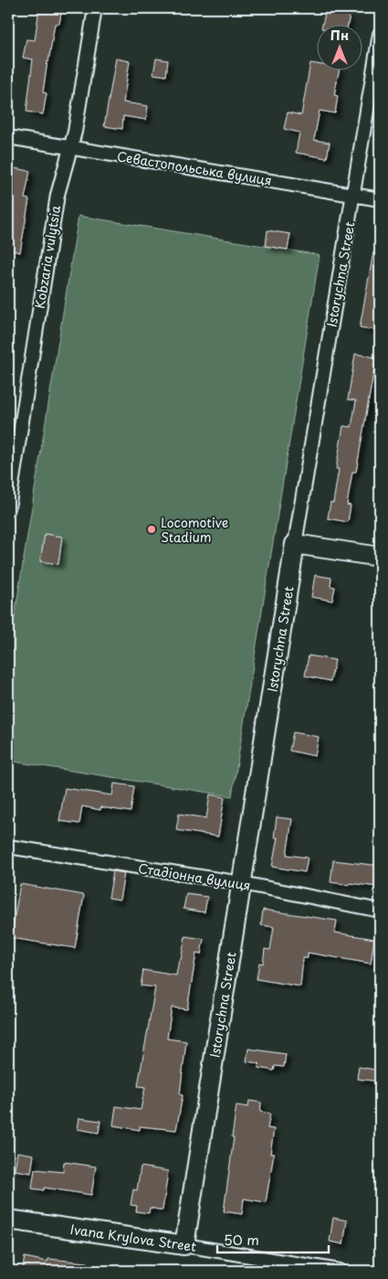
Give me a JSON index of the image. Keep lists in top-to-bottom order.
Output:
{
  "streets": {
    "street": [
      "Севастопольська вулиця",
      "Kobzaria vulytsia",
      "Istorychna Street",
      "Стадіонна вулиця",
      "Ivana Krylova Street"
    ]
  },
  "crossings": [
    ["Севастопольська вулиця", "Kobzaria vulytsia"],
    ["Севастопольська вулиця", "Istorychna Street"],
    ["Istorychna Street", "Стадіонна вулиця"],
    ["Istorychna Street", "Ivana Krylova Street"]
  ],
  "places": ["Locomotive Stadium"],
  "scale_bar": "50 m",
  "north": "top"
}
